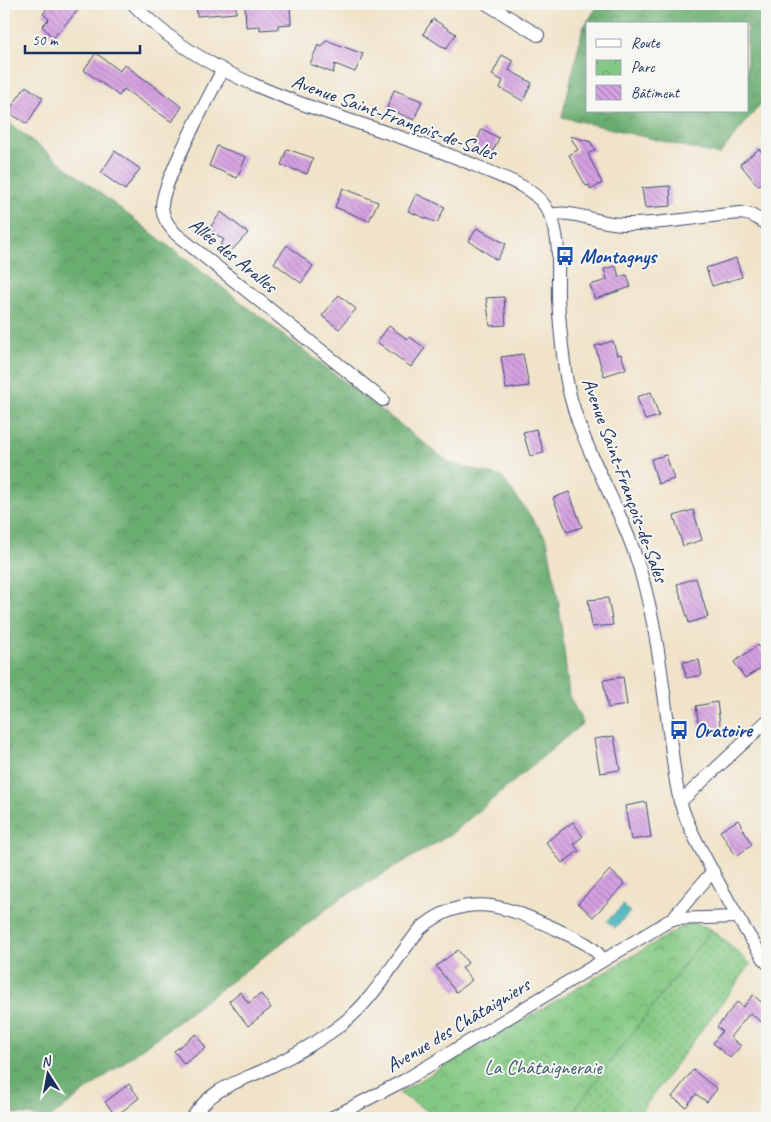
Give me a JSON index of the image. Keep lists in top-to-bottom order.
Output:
{
  "streets": {
    "street": ["Avenue Saint-François-de-Sales", "Allée des Aralles", "Avenue des Châtaigniers"]
  },
  "crossings": [
    ["Avenue Saint-François-de-Sales", "Allée des Aralles"],
    ["Avenue Saint-François-de-Sales", "Avenue des Châtaigniers"]
  ],
  "parks": ["La Châtaigneraie"],
  "places": {
    "bus stop": ["Montagnys", "Oratoire"]
  },
  "legend": ["Route", "Parc", "Bâtiment"],
  "scale_bar": "50 m",
  "north": "top"
}
